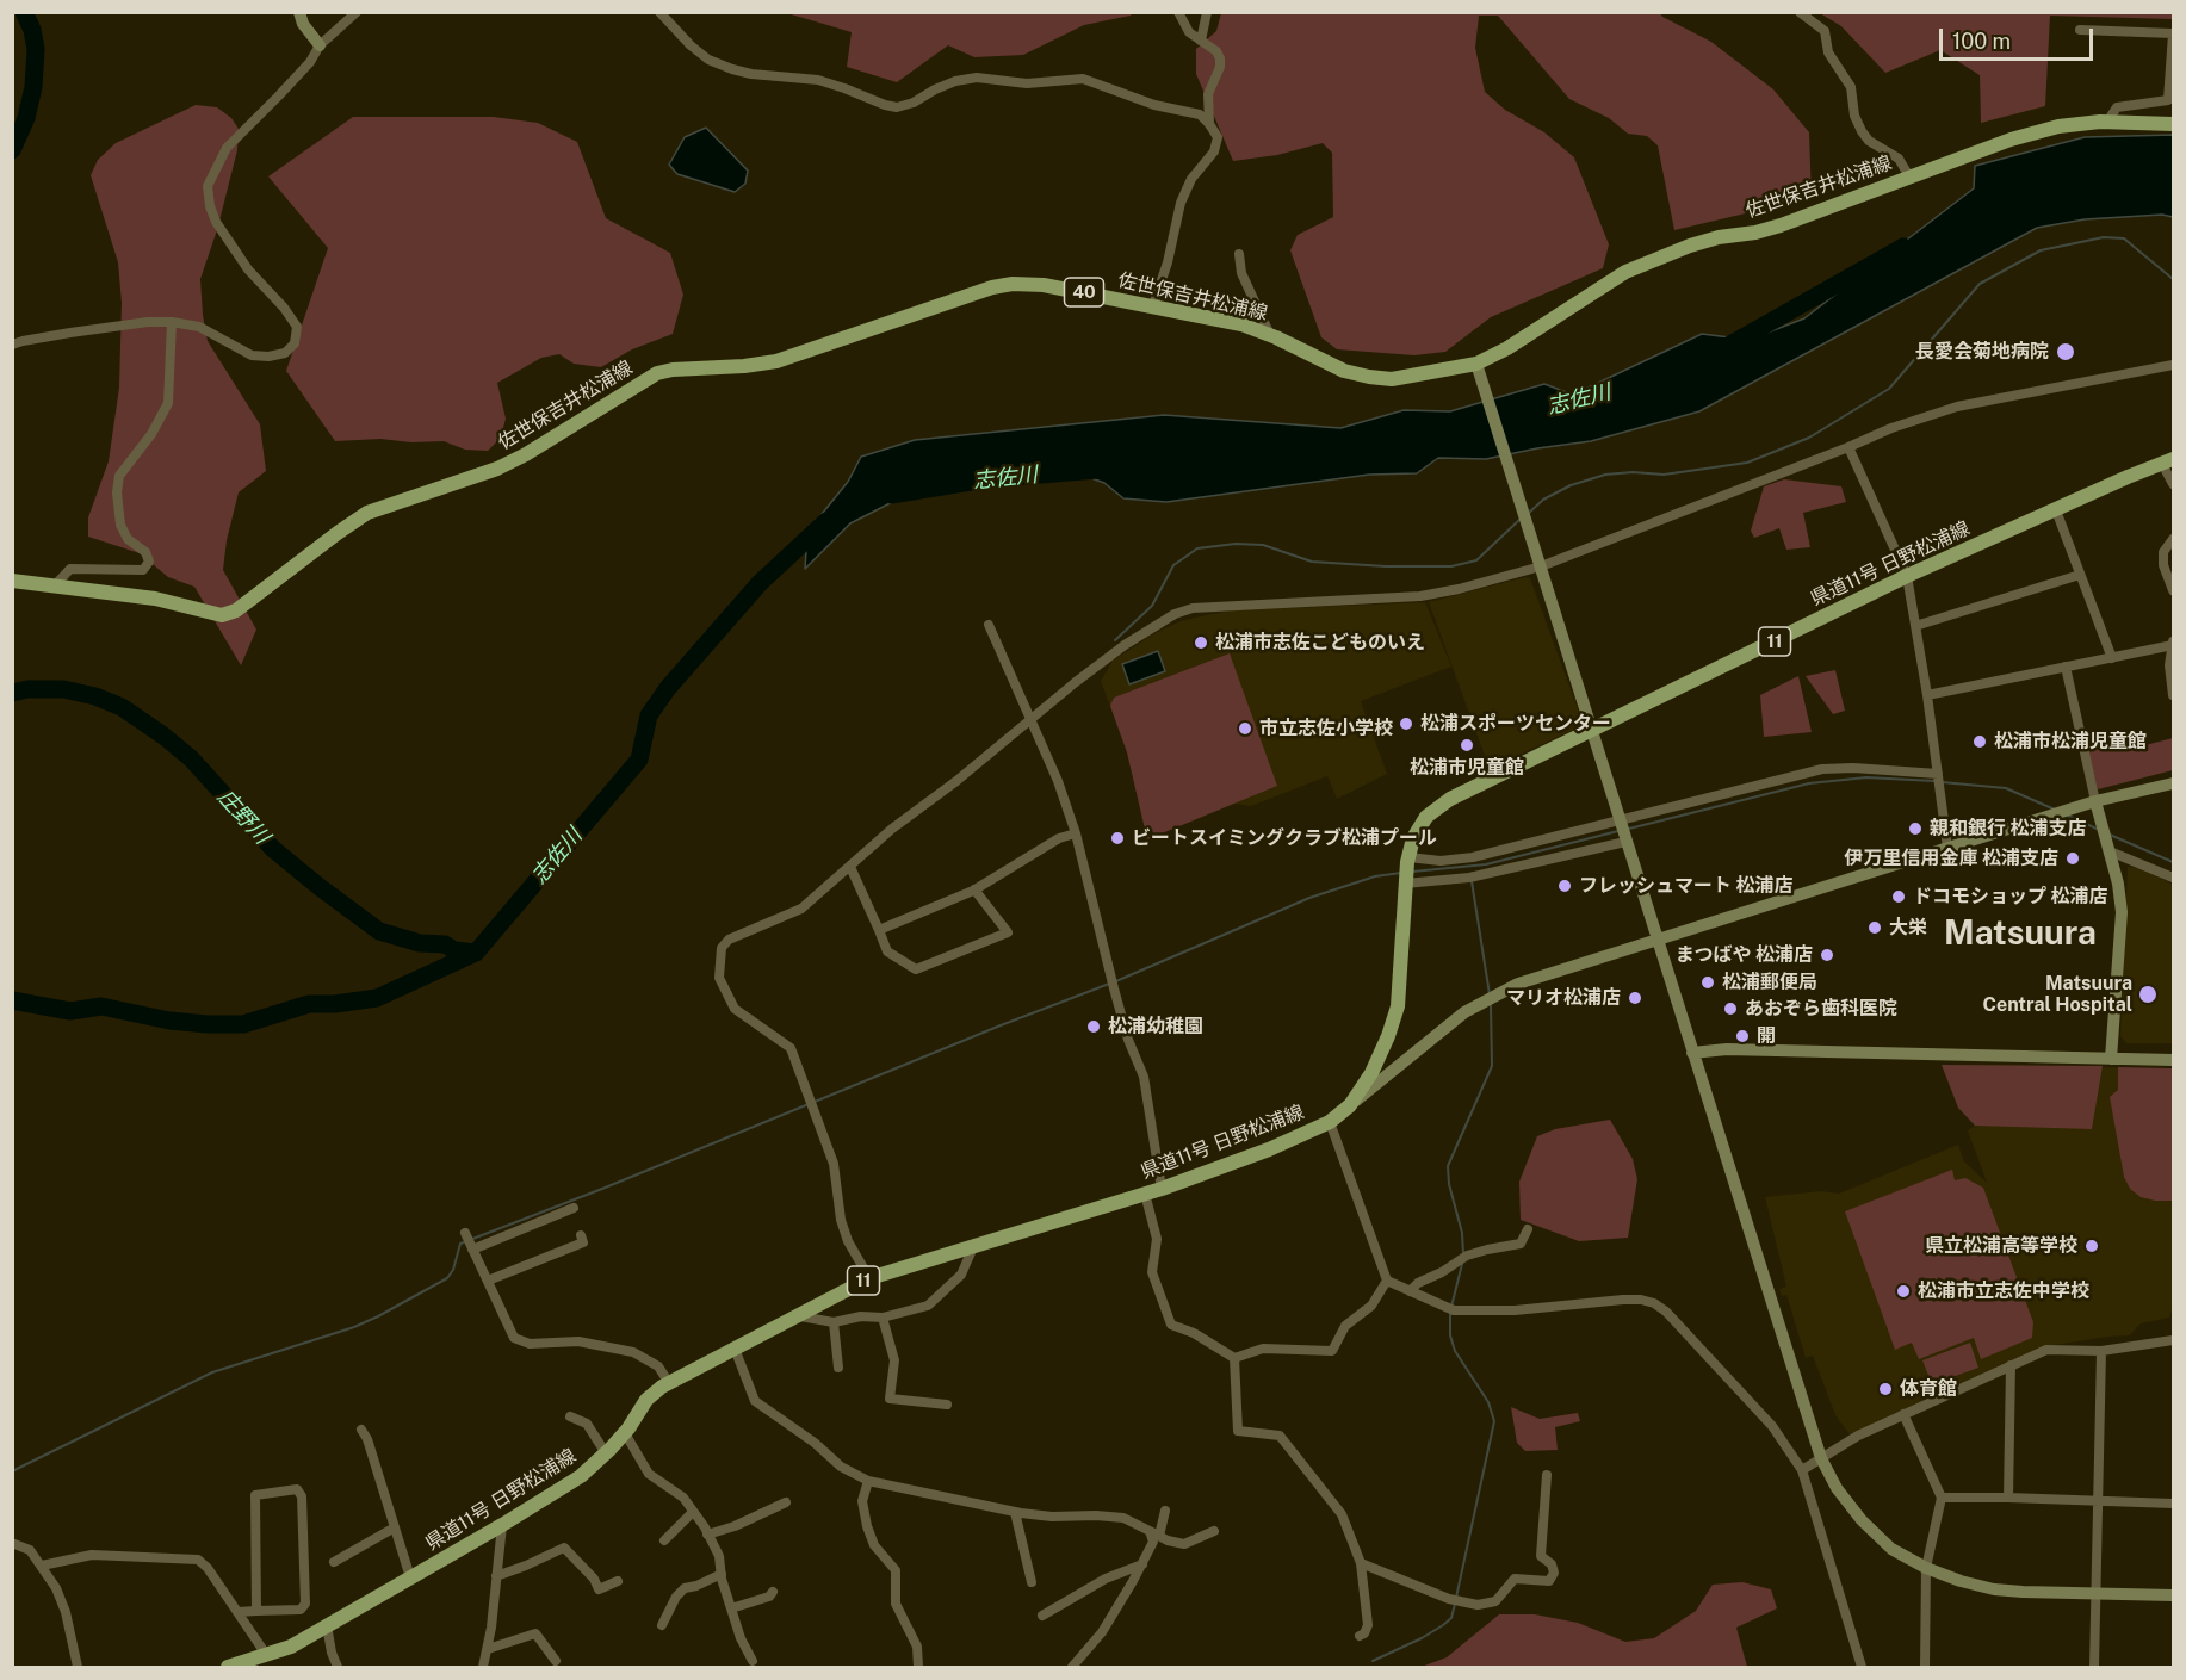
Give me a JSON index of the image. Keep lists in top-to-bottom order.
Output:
{
  "streets": {
    "main road": [
      "佐世保吉井松浦線",
      "40",
      "県道11号 日野松浦線",
      "11"
    ]
  },
  "districts": ["Matsuura"],
  "water": ["志佐川", "庄野川"],
  "places": [
    "長愛会菊地病院",
    "松浦市志佐こどものいえ",
    "松浦スポーツセンター",
    "市立志佐小学校",
    "松浦市松浦児童館",
    "松浦市児童館",
    "親和銀行 松浦支店",
    "ビートスイミングクラブ松浦プール",
    "伊万里信用金庫 松浦支店",
    "フレッシュマート 松浦店",
    "ドコモショップ 松浦店",
    "大栄",
    "まつばや 松浦店",
    "松浦郵便局",
    "Matsuura Central Hospital",
    "マリオ松浦店",
    "あおぞら歯科医院",
    "松浦幼稚園",
    "開",
    "県立松浦高等学校",
    "松浦市立志佐中学校",
    "体育館"
  ],
  "scale_bar": "100 m"
}
